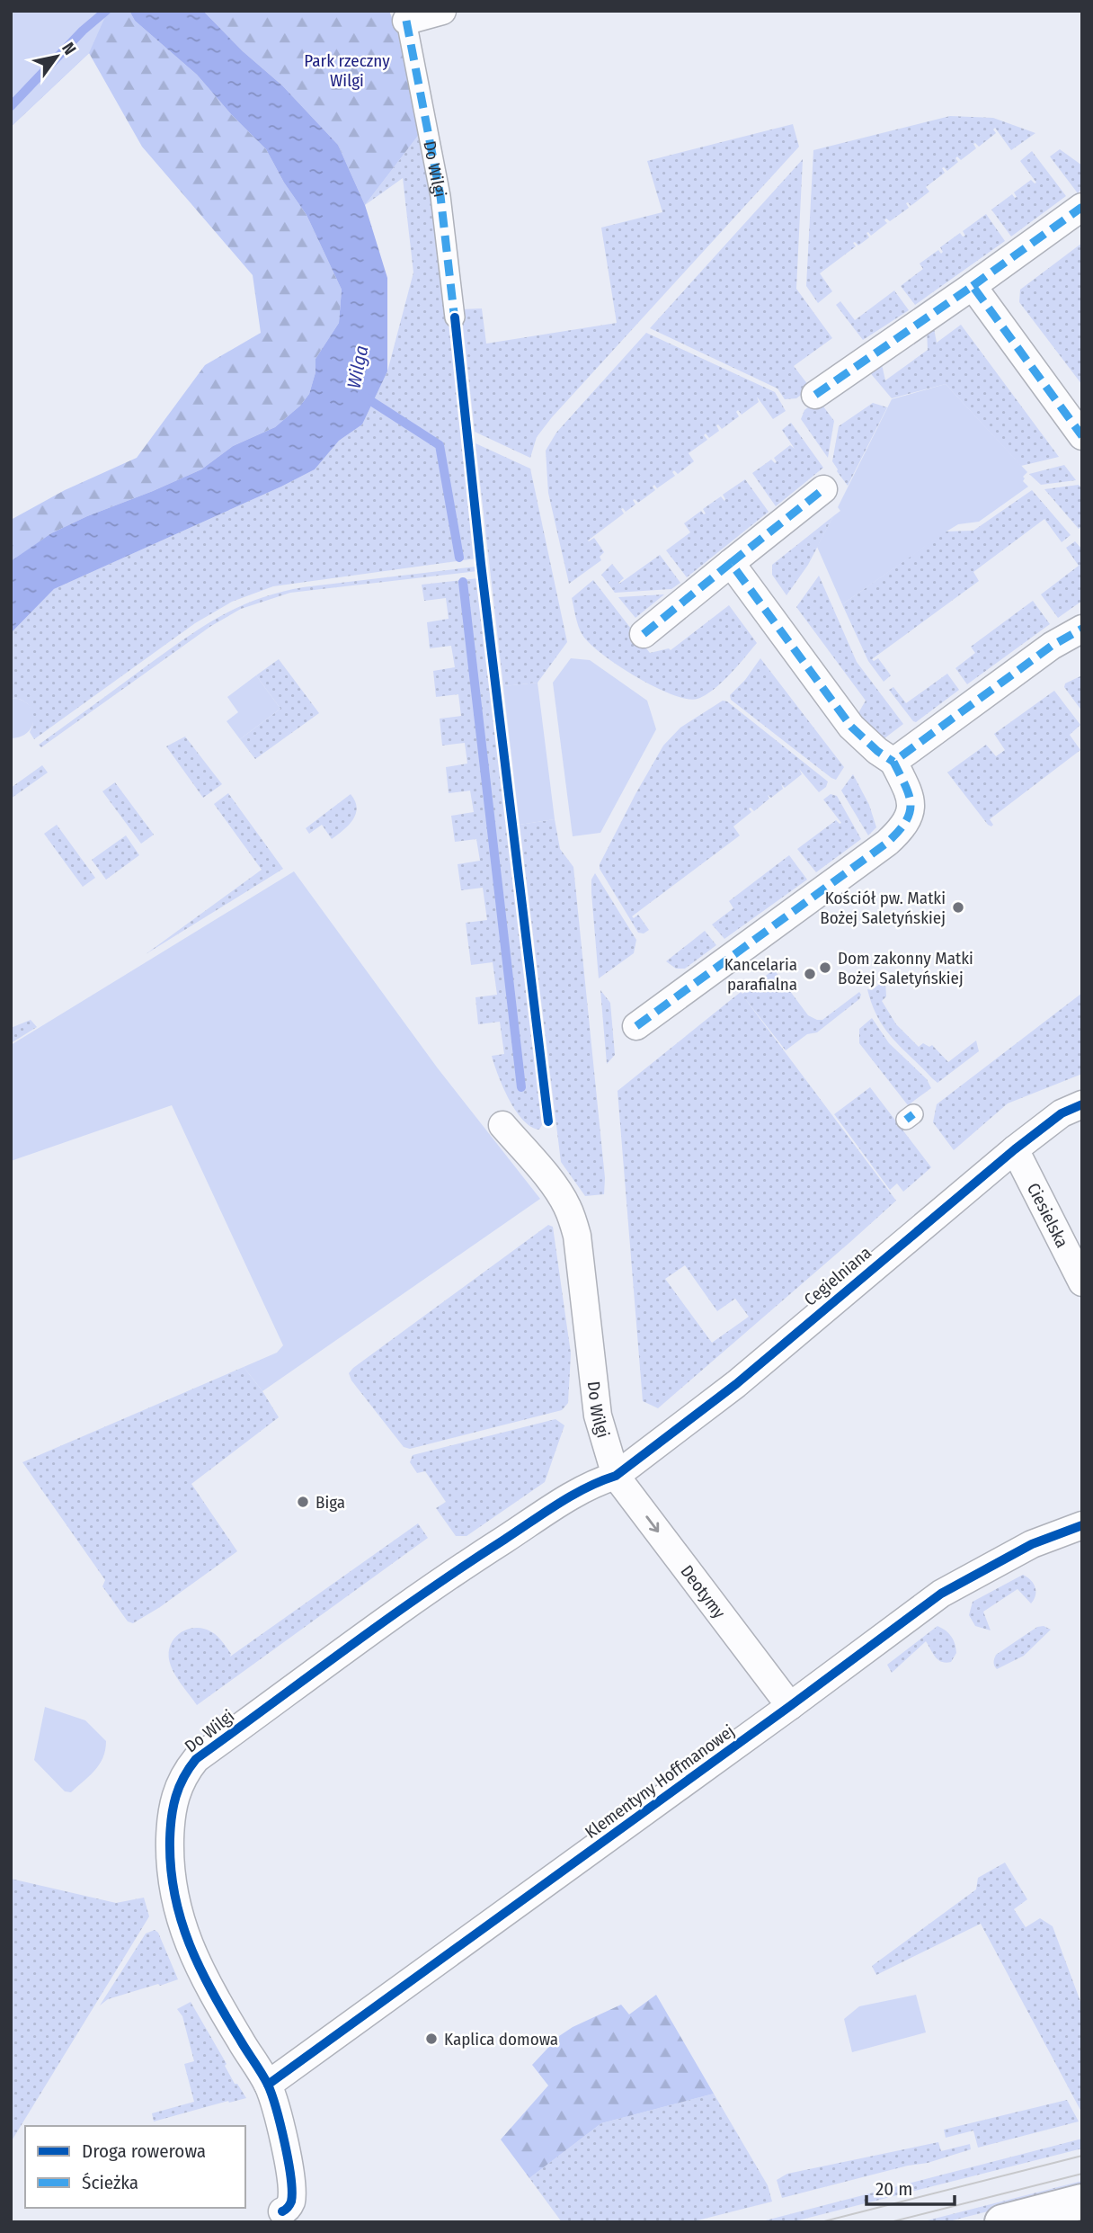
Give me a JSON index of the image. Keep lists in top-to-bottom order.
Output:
{
  "streets": {
    "street": [
      "Do Wilgi",
      "Ciesielska",
      "Cegielniana",
      "Deotymy",
      "Klementyny Hoffmanowej"
    ]
  },
  "crossings": [
    ["Do Wilgi", "Cegielniana"],
    ["Do Wilgi", "Deotymy"],
    ["Do Wilgi", "Klementyny Hoffmanowej"],
    ["Ciesielska", "Cegielniana"],
    ["Cegielniana", "Deotymy"],
    ["Deotymy", "Klementyny Hoffmanowej"]
  ],
  "one_way": ["Deotymy"],
  "water": ["Wilga"],
  "parks": ["Park rzeczny Wilgi"],
  "places": [
    "Kościół pw. Matki Bożej Saletyńskiej",
    "Dom zakonny Matki Bożej Saletyńskiej",
    "Kancelaria parafialna",
    "Biga",
    "Kaplica domowa"
  ],
  "legend": ["Droga rowerowa", "Ścieżka"],
  "scale_bar": "20 m",
  "north": "top right"
}
